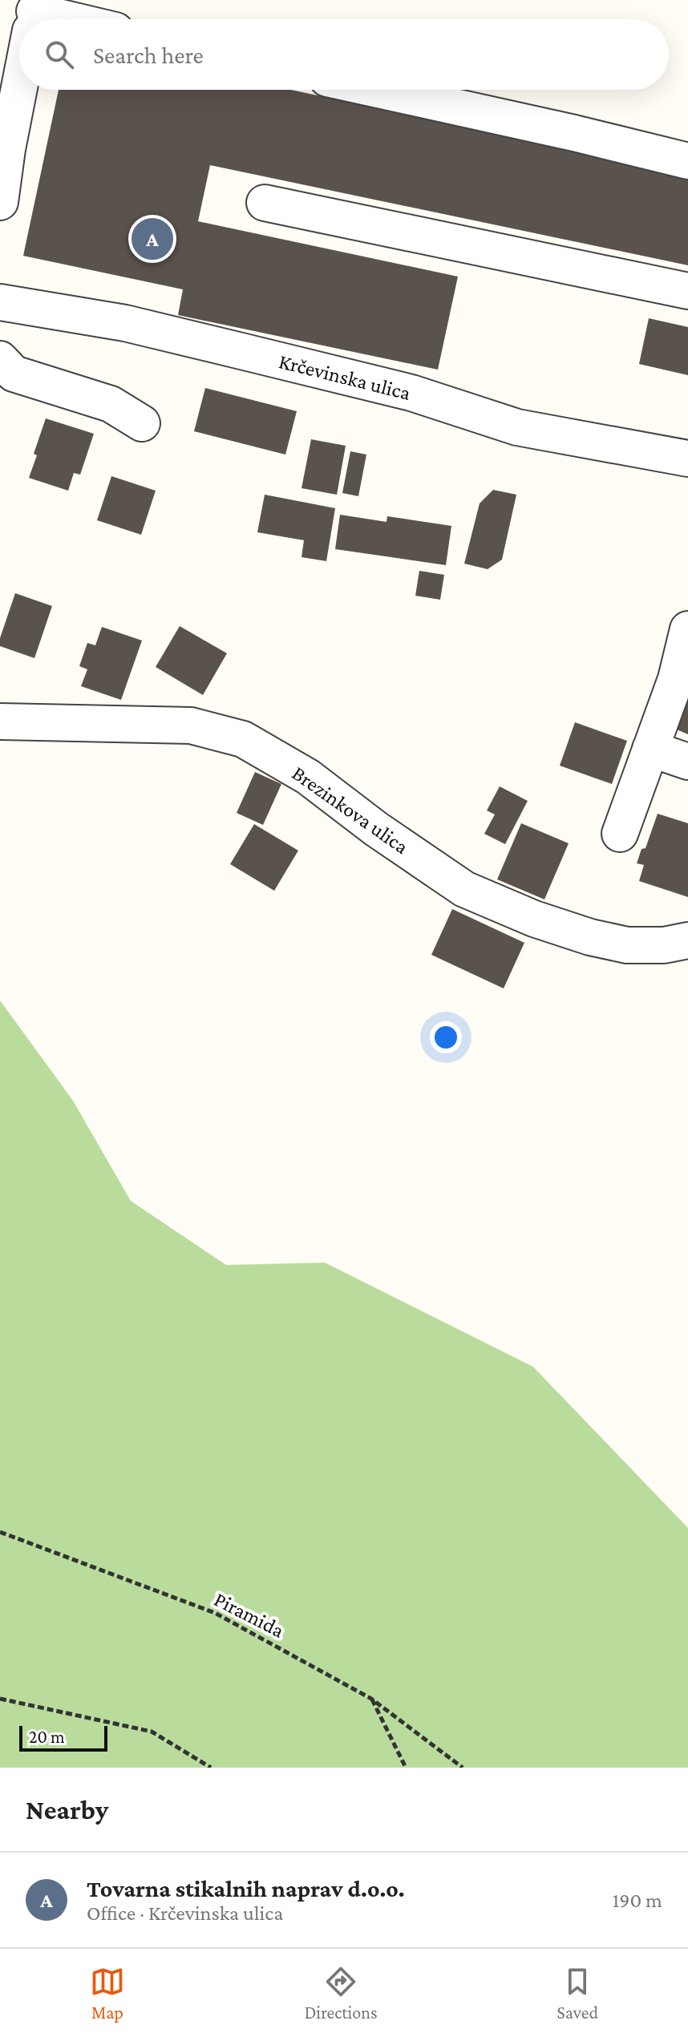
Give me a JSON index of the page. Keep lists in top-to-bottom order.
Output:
{
  "streets": {
    "street": ["Krčevinska ulica", "Brezinkova ulica"],
    "path": ["Piramida"]
  },
  "scale_bar": "20 m",
  "page": {
    "search": "Search here",
    "pins": "A",
    "scale": "20 m",
    "heading": "Nearby",
    "list": [
      {
        "mark": "A",
        "name": "Tovarna stikalnih naprav d.o.o.",
        "note": "Office · Krčevinska ulica",
        "value": "190 m"
      }
    ],
    "nav": ["Map", "Directions", "Saved"]
  }
}
